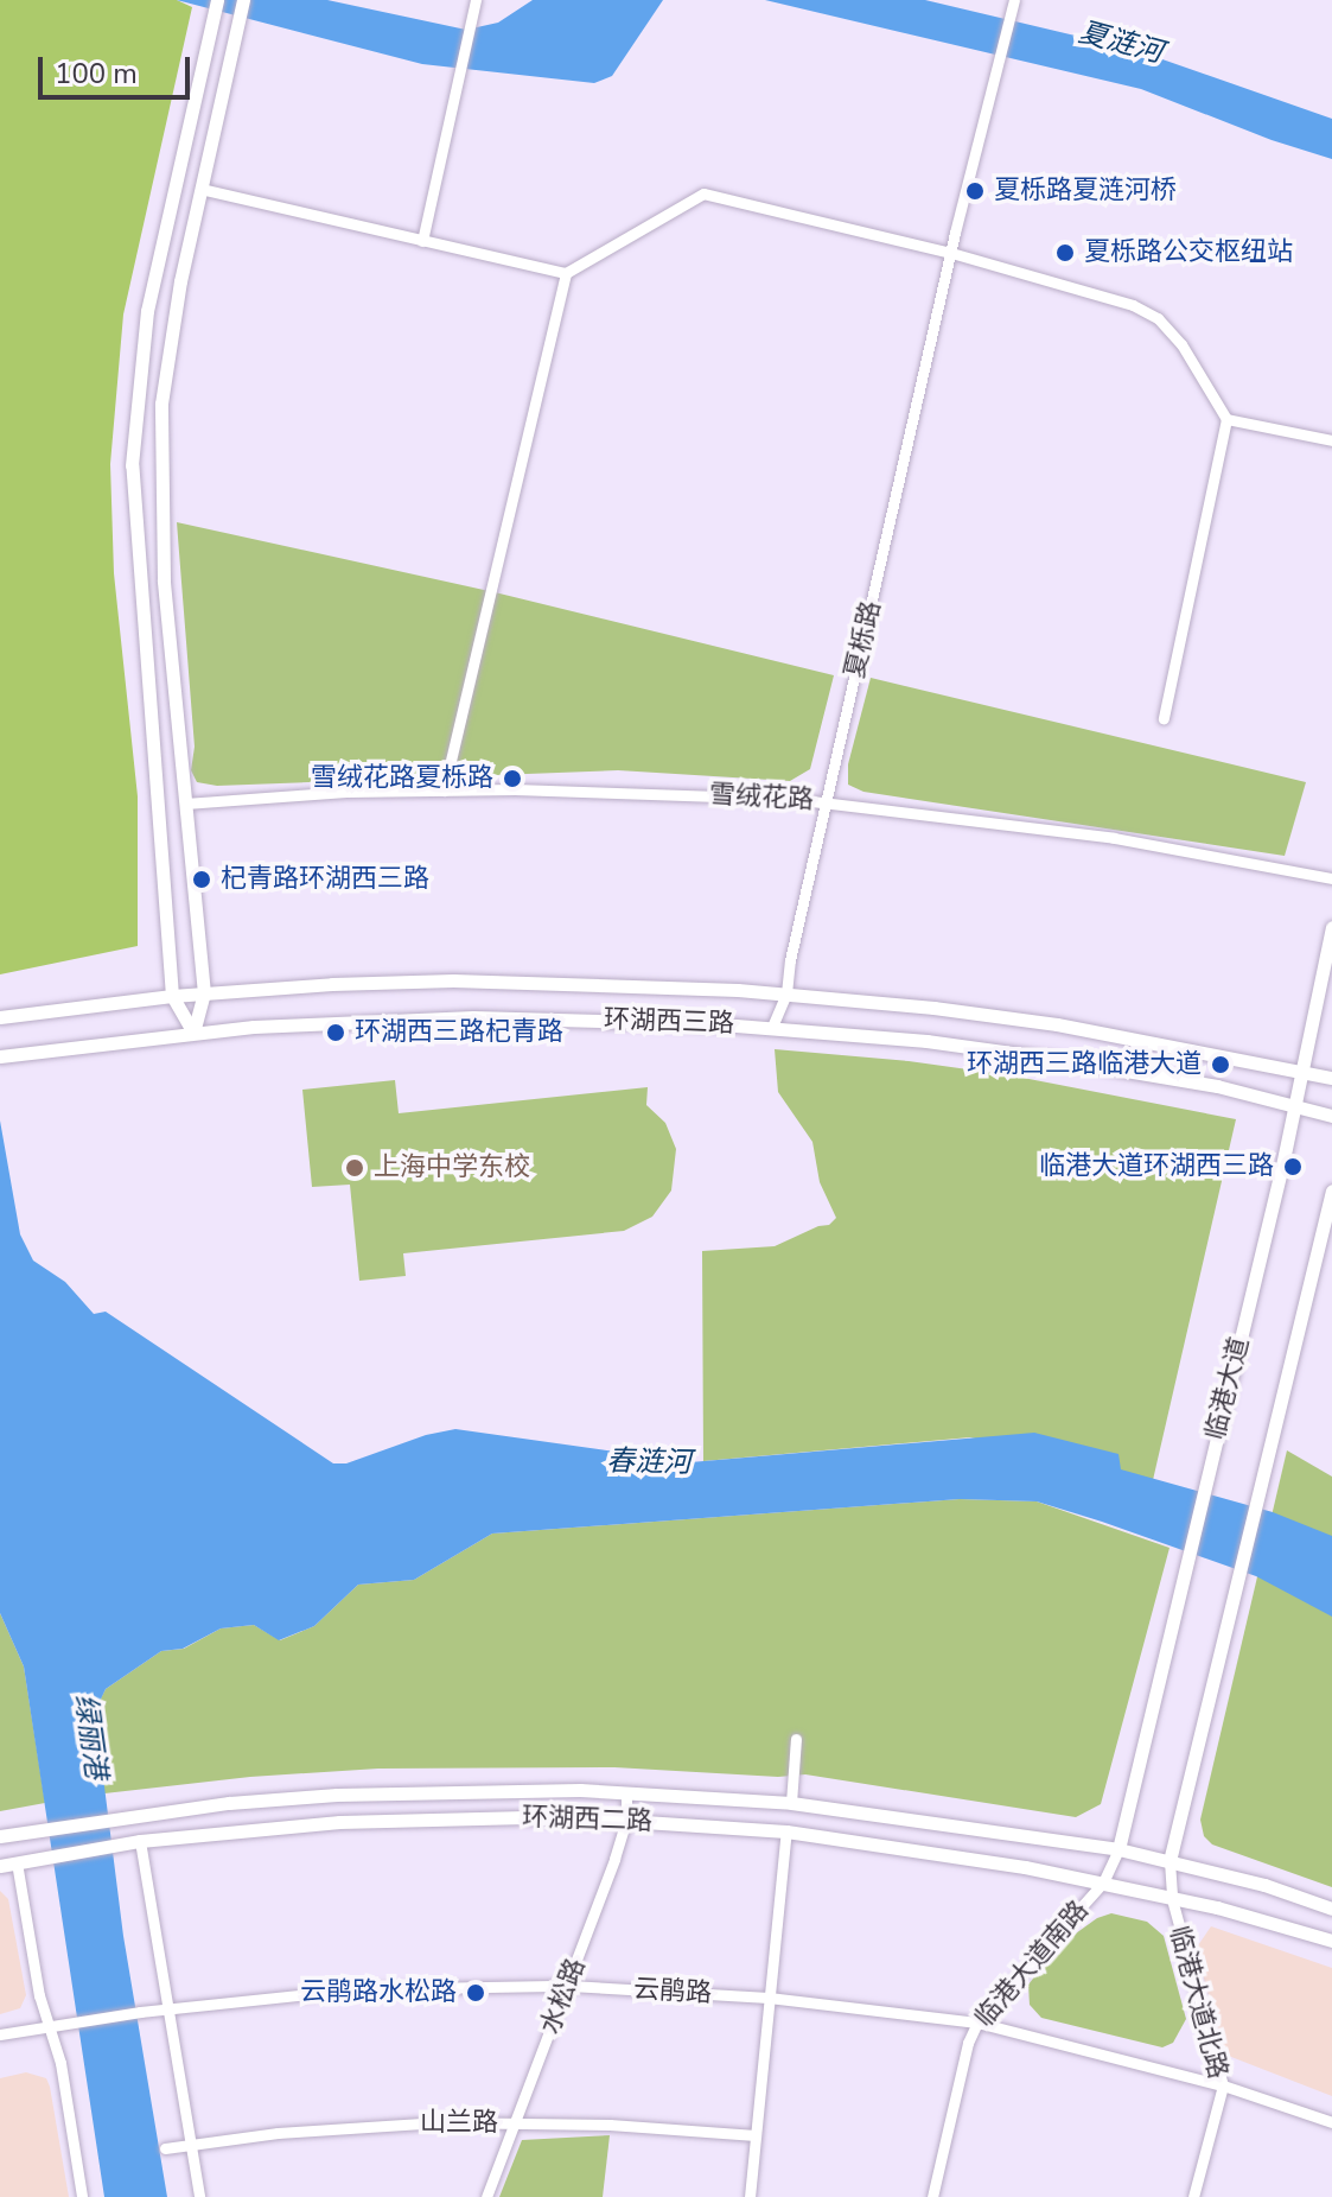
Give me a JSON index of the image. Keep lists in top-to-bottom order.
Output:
{
  "streets": {
    "main road": ["环湖西三路", "临港大道", "环湖西二路"],
    "street": [
      "夏栎路",
      "雪绒花路",
      "临港大道南路",
      "云鹃路",
      "水松路",
      "临港大道北路",
      "山兰路"
    ]
  },
  "crossings": [
    ["夏栎路", "雪绒花路"],
    ["夏栎路", "环湖西三路"],
    ["环湖西三路", "临港大道"],
    ["临港大道", "环湖西二路"],
    ["临港大道", "临港大道南路"],
    ["临港大道", "临港大道北路"],
    ["环湖西二路", "临港大道南路"],
    ["环湖西二路", "水松路"],
    ["环湖西二路", "临港大道北路"],
    ["临港大道南路", "云鹃路"],
    ["云鹃路", "水松路"],
    ["云鹃路", "临港大道北路"],
    ["水松路", "山兰路"]
  ],
  "water": ["夏涟河", "春涟河", "绿丽港"],
  "places": [
    "夏栎路夏涟河桥",
    "夏栎路公交枢纽站",
    "雪绒花路夏栎路",
    "杞青路环湖西三路",
    "环湖西三路杞青路",
    "环湖西三路临港大道",
    "临港大道环湖西三路",
    "上海中学东校",
    "云鹃路水松路"
  ],
  "scale_bar": "100 m"
}
